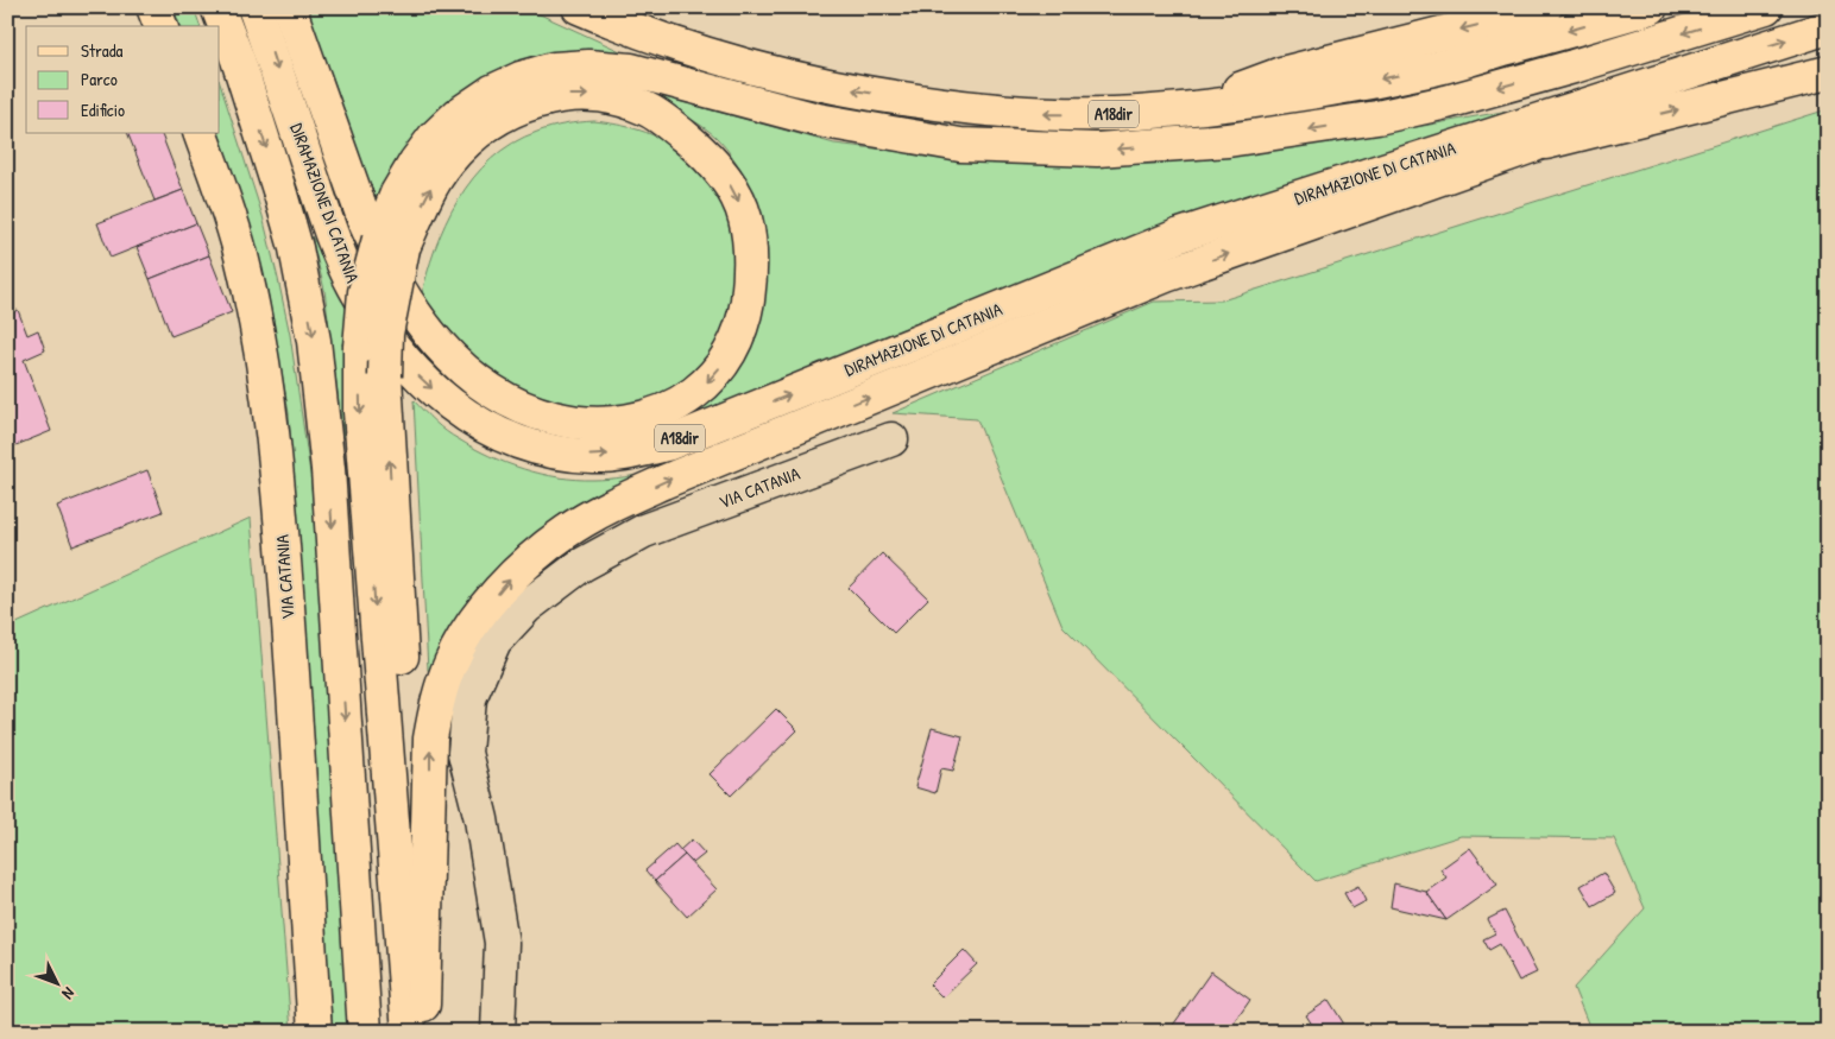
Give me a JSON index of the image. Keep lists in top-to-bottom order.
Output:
{
  "streets": {
    "main road": ["A18dir", "DIRAMAZIONE DI CATANIA", "VIA CATANIA"]
  },
  "legend": ["Strada", "Parco", "Edificio"],
  "north": "bottom right"
}
